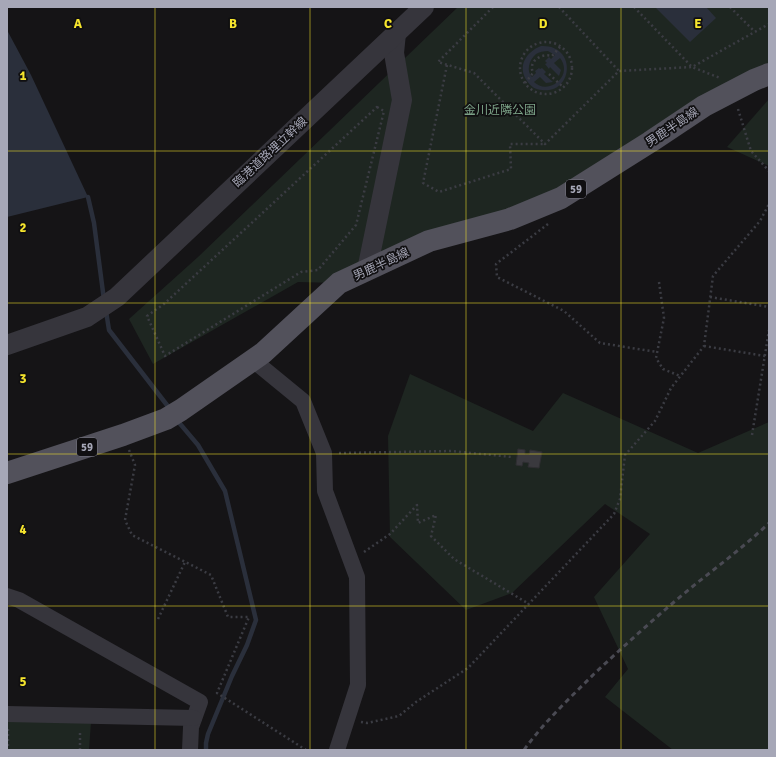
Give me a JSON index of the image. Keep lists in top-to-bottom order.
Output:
{
  "streets": {
    "main road": ["男鹿半島線", "59"],
    "street": ["臨港道路埋立幹線"]
  },
  "parks": ["金川近隣公園"],
  "grid": {
    "columns": [
      "A",
      "B",
      "C",
      "D",
      "E"
    ],
    "rows": [
      "1",
      "2",
      "3",
      "4",
      "5"
    ]
  }
}
